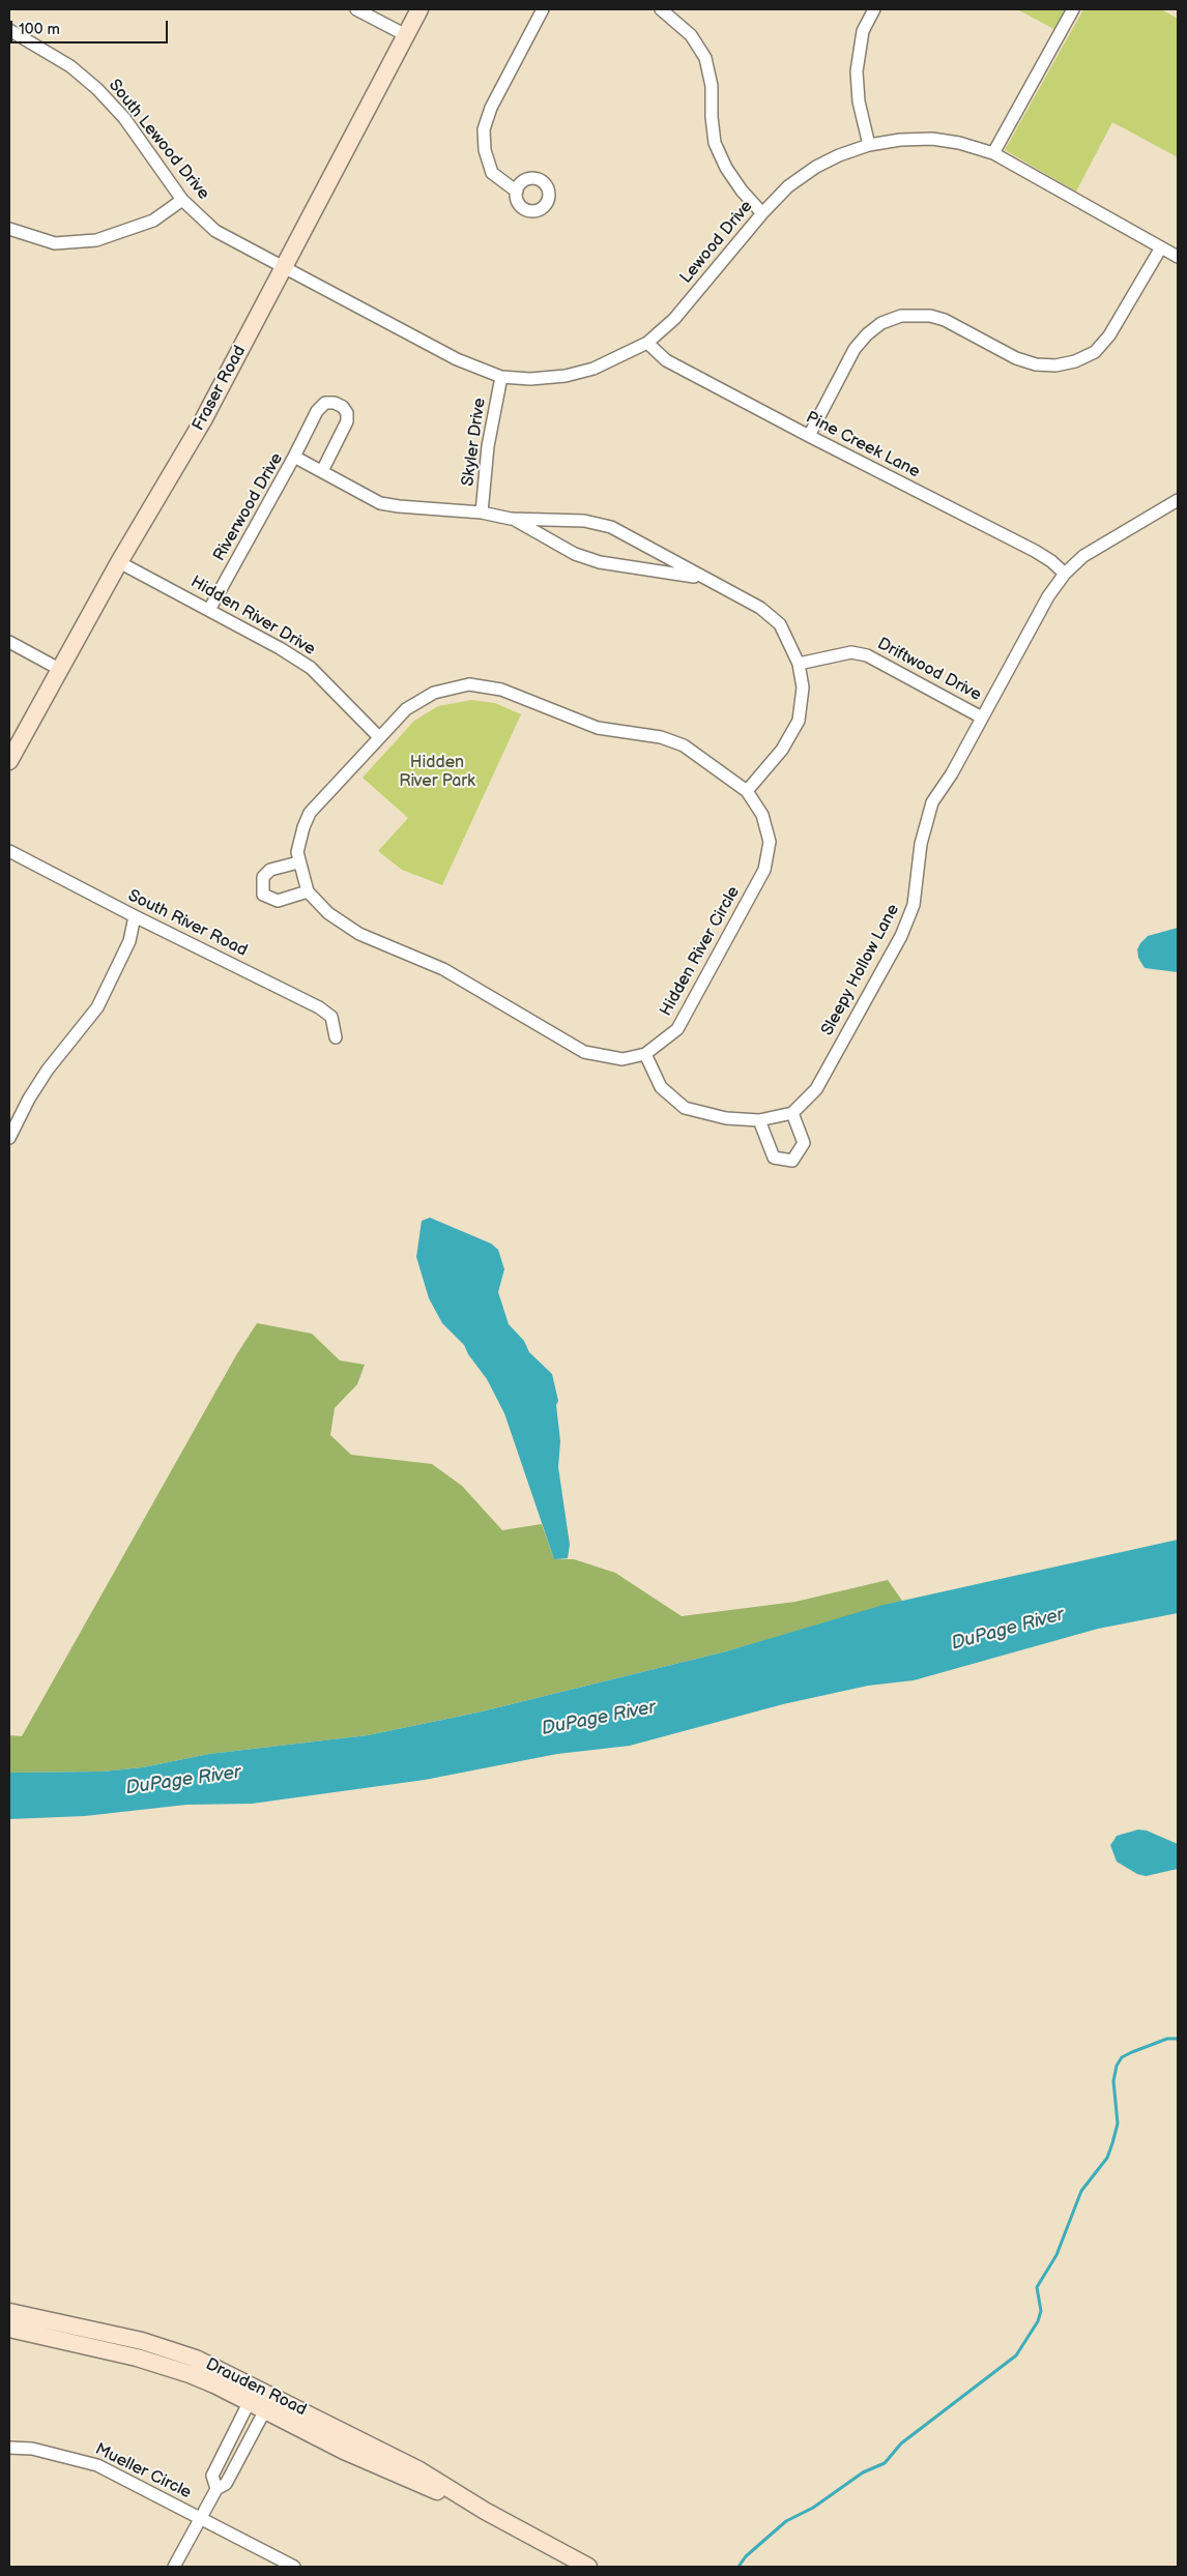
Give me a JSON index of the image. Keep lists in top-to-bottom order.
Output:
{
  "streets": {
    "street": [
      "South Lewood Drive",
      "Lewood Drive",
      "Fraser Road",
      "Skyler Drive",
      "Pine Creek Lane",
      "Riverwood Drive",
      "Hidden River Drive",
      "Driftwood Drive",
      "South River Road",
      "Hidden River Circle",
      "Sleepy Hollow Lane",
      "Drauden Road",
      "Mueller Circle"
    ]
  },
  "crossings": [
    ["South Lewood Drive", "Lewood Drive"],
    ["South Lewood Drive", "Fraser Road"],
    ["Lewood Drive", "Fraser Road"],
    ["Lewood Drive", "Skyler Drive"],
    ["Lewood Drive", "Pine Creek Lane"],
    ["Fraser Road", "Hidden River Drive"],
    ["Skyler Drive", "Riverwood Drive"],
    ["Pine Creek Lane", "Sleepy Hollow Lane"],
    ["Riverwood Drive", "Hidden River Drive"],
    ["Riverwood Drive", "Driftwood Drive"],
    ["Riverwood Drive", "Hidden River Circle"],
    ["Hidden River Drive", "Hidden River Circle"],
    ["Driftwood Drive", "Sleepy Hollow Lane"]
  ],
  "water": ["DuPage River"],
  "parks": ["Hidden River Park"],
  "scale_bar": "100 m"
}
